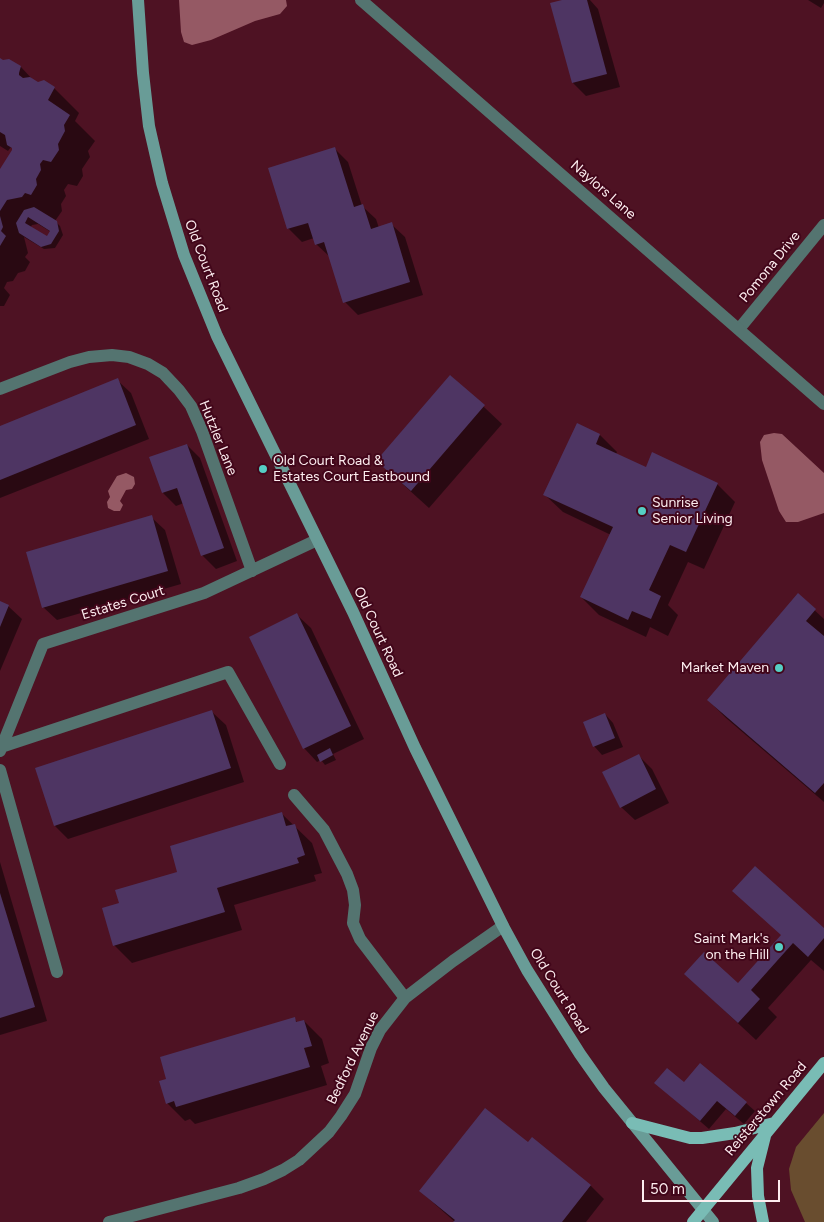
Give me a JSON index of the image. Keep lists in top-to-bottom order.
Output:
{
  "streets": {
    "main road": ["Old Court Road", "Reisterstown Road"],
    "street": [
      "Naylors Lane",
      "Pomona Drive",
      "Hutzler Lane",
      "Estates Court",
      "Bedford Avenue"
    ]
  },
  "crossings": [
    ["Naylors Lane", "Pomona Drive"],
    ["Old Court Road", "Estates Court"],
    ["Old Court Road", "Bedford Avenue"],
    ["Old Court Road", "Reisterstown Road"],
    ["Hutzler Lane", "Estates Court"]
  ],
  "places": [
    "Old Court Road & Estates Court Eastbound",
    "Sunrise Senior Living",
    "Market Maven",
    "Saint Mark's on the Hill"
  ],
  "scale_bar": "50 m"
}
